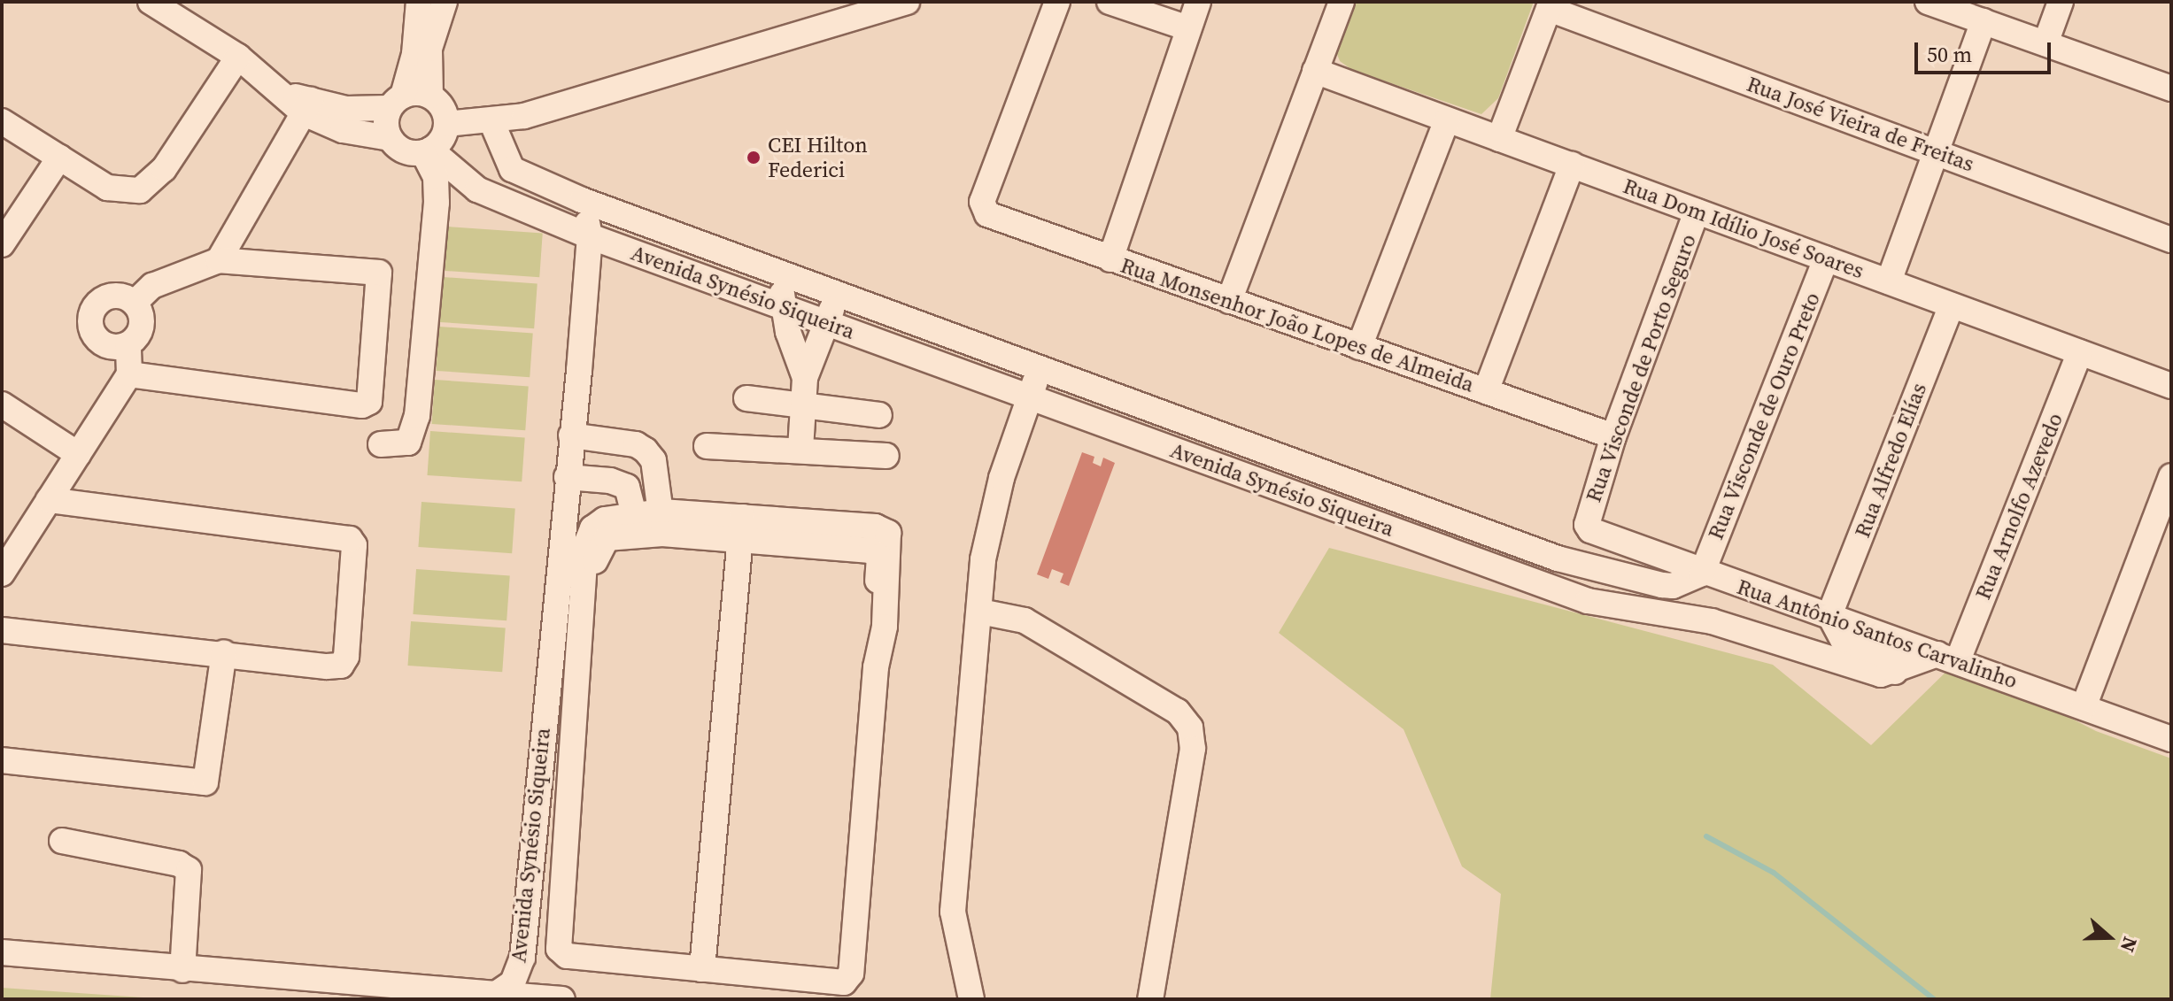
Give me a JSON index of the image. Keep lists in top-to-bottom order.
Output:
{
  "streets": {
    "street": [
      "Rua José Vieira de Freitas",
      "Rua Dom Idílio José Soares",
      "Avenida Synésio Siqueira",
      "Rua Monsenhor João Lopes de Almeida",
      "Rua Visconde de Porto Seguro",
      "Rua Visconde de Ouro Preto",
      "Rua Alfredo Elías",
      "Rua Arnolfo Azevedo",
      "Rua Antônio Santos Carvalinho"
    ]
  },
  "crossings": [
    ["Rua Dom Idílio José Soares", "Rua Visconde de Porto Seguro"],
    ["Rua Dom Idílio José Soares", "Rua Visconde de Ouro Preto"],
    ["Rua Dom Idílio José Soares", "Rua Alfredo Elías"],
    ["Rua Dom Idílio José Soares", "Rua Arnolfo Azevedo"],
    ["Avenida Synésio Siqueira", "Rua Visconde de Ouro Preto"],
    ["Avenida Synésio Siqueira", "Rua Antônio Santos Carvalinho"],
    ["Rua Monsenhor João Lopes de Almeida", "Rua Visconde de Porto Seguro"],
    ["Rua Visconde de Porto Seguro", "Rua Antônio Santos Carvalinho"],
    ["Rua Visconde de Ouro Preto", "Rua Antônio Santos Carvalinho"],
    ["Rua Alfredo Elías", "Rua Antônio Santos Carvalinho"],
    ["Rua Arnolfo Azevedo", "Rua Antônio Santos Carvalinho"]
  ],
  "places": ["CEI Hilton Federici"],
  "scale_bar": "50 m",
  "north": "right"
}
